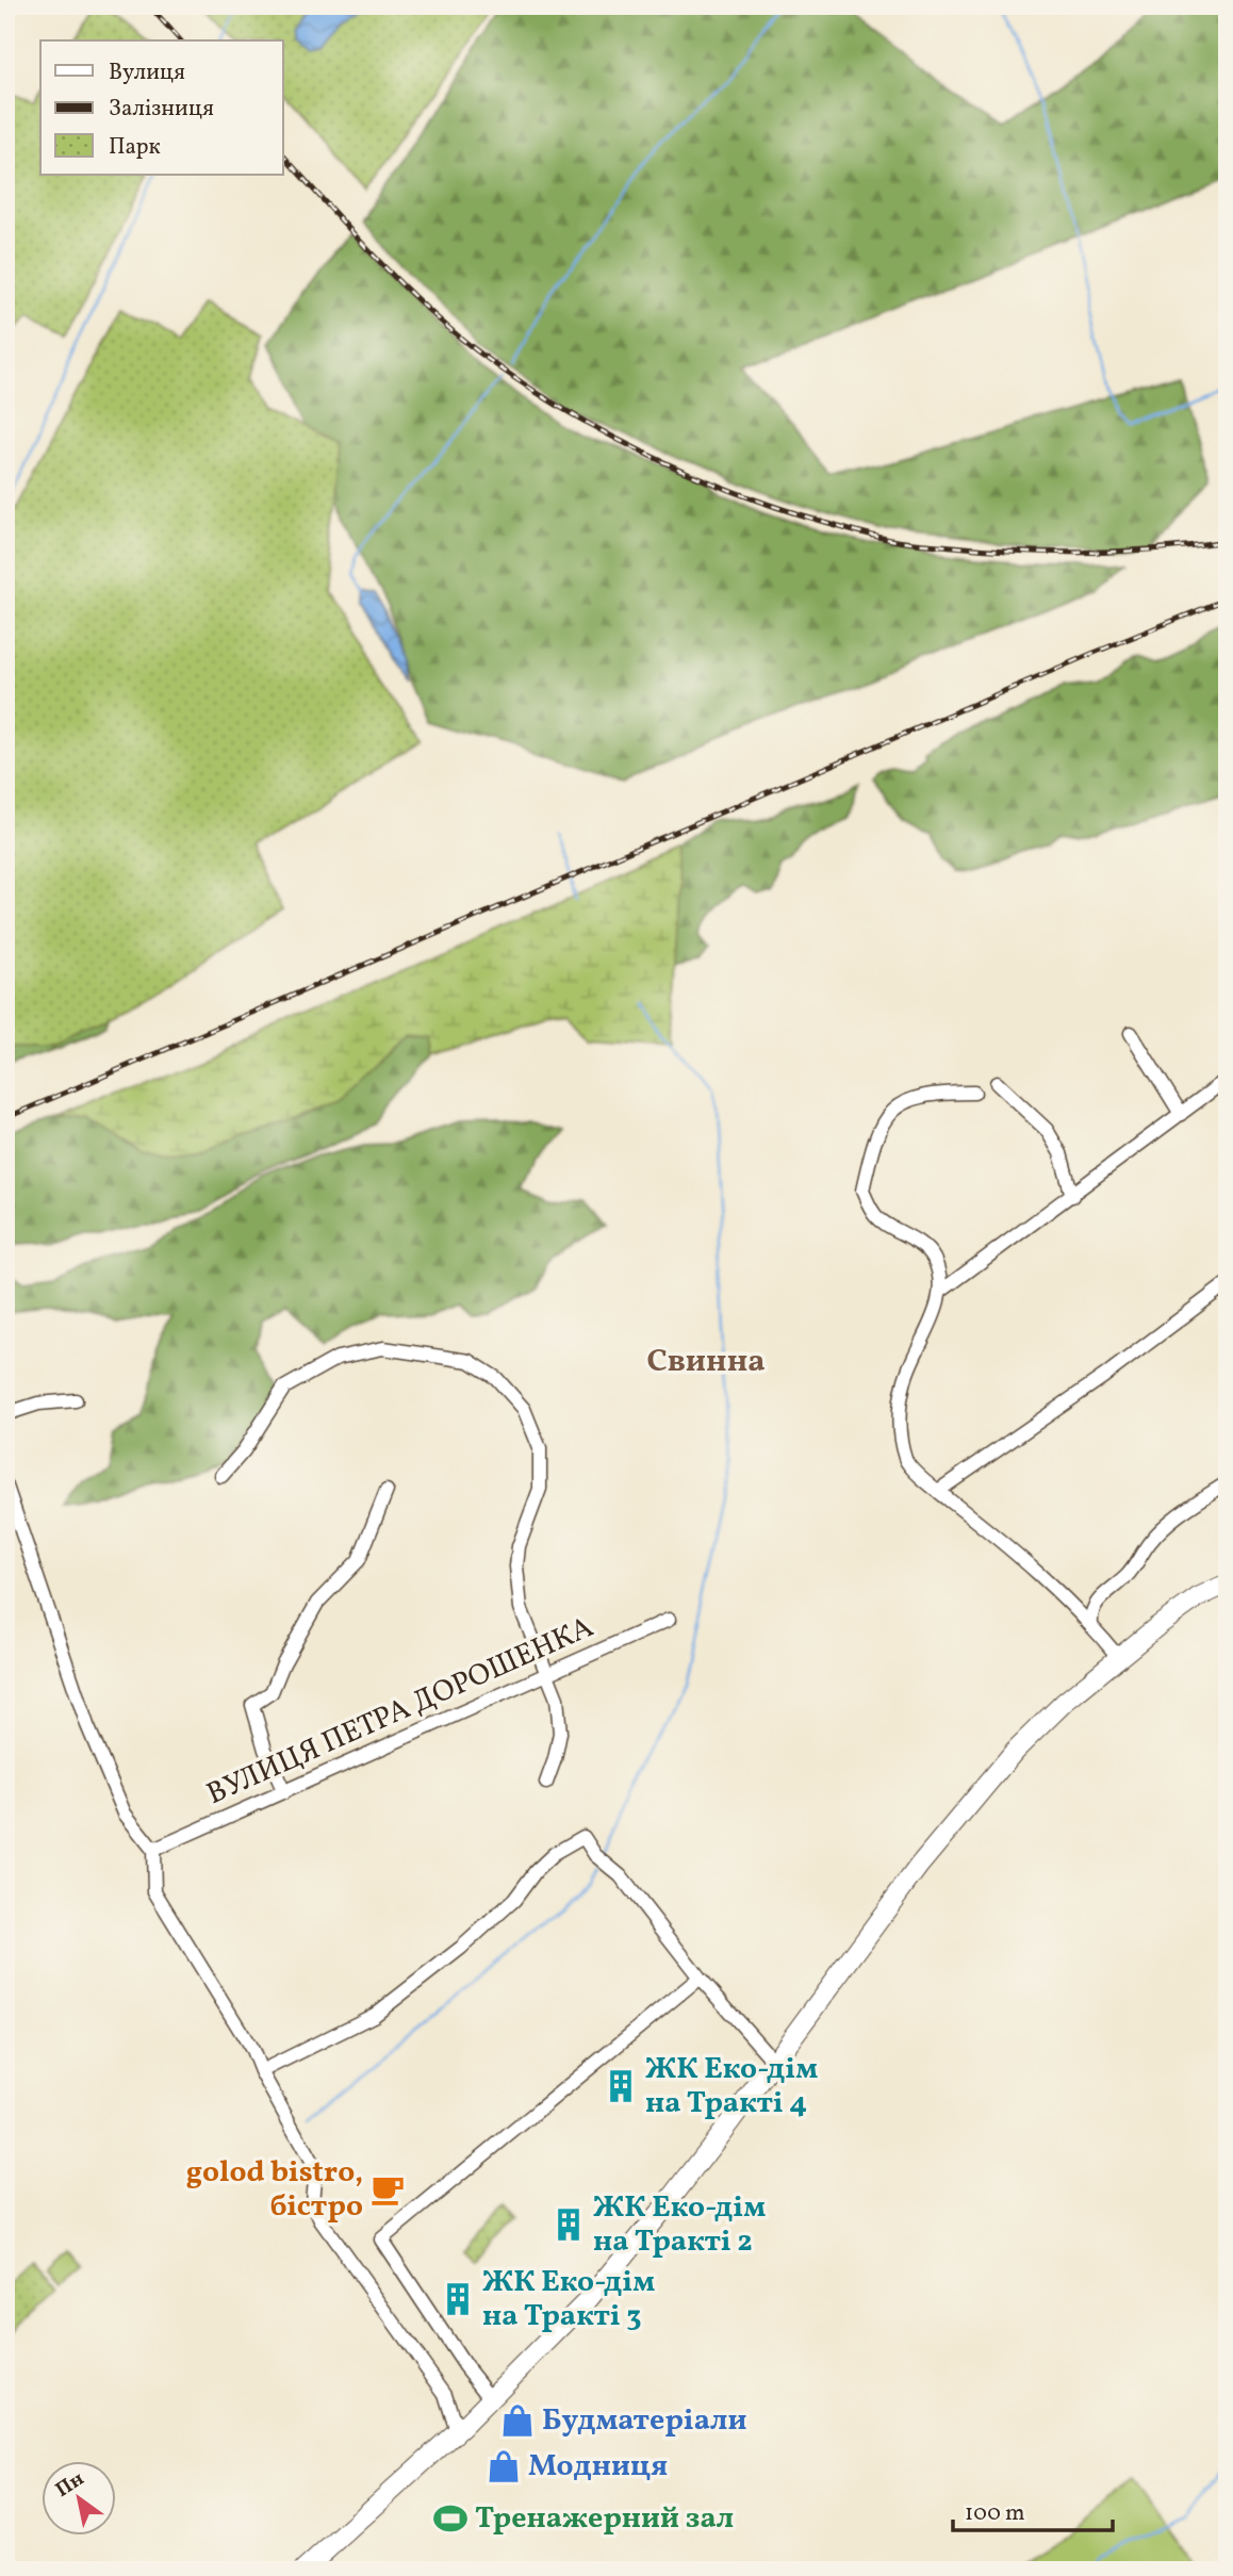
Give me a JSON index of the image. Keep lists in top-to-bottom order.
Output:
{
  "streets": {
    "street": ["ВУЛИЦЯ ПЕТРА ДОРОШЕНКА"]
  },
  "districts": ["Свинна"],
  "places": {
    "building": ["ЖК Еко-дім на Тракті 4", "ЖК Еко-дім на Тракті 2", "ЖК Еко-дім на Тракті 3"],
    "cafe": ["golod bistro, бістро"],
    "shop": ["Будматеріали", "Модниця"],
    "sports": ["Тренажерний зал"]
  },
  "legend": ["Вулиця", "Залізниця", "Парк"],
  "scale_bar": "100 m",
  "north": "top left"
}
